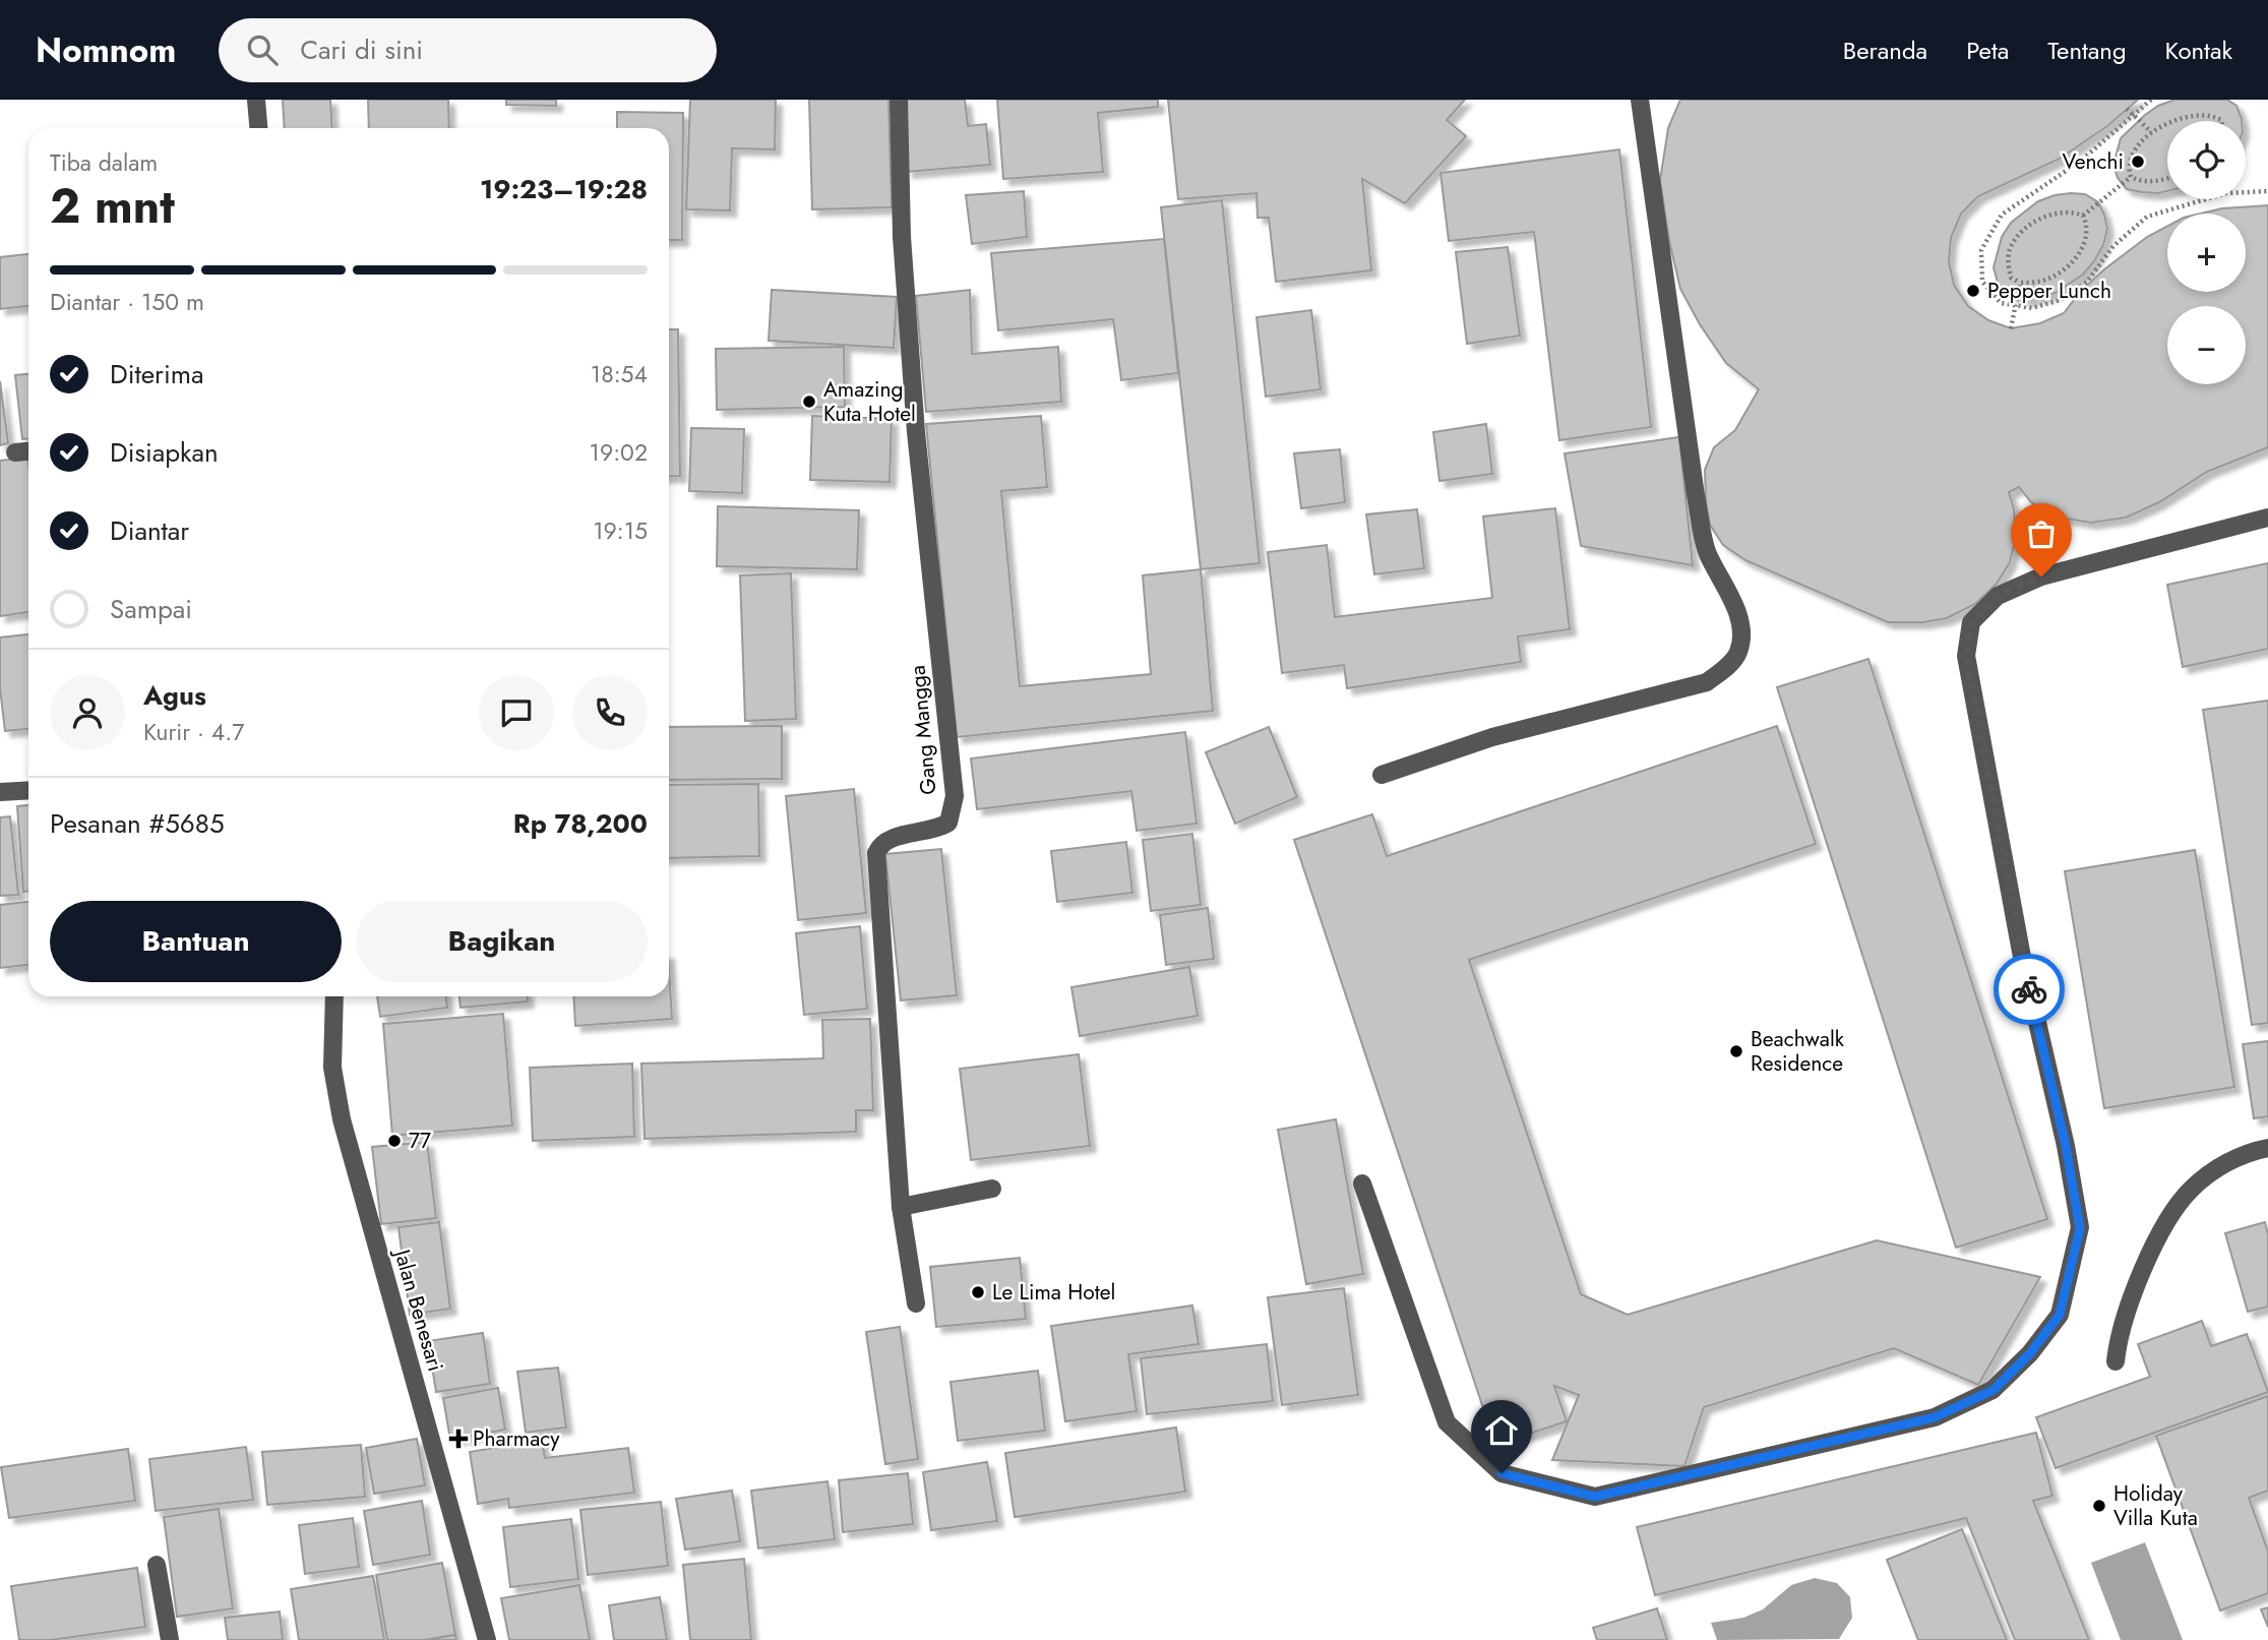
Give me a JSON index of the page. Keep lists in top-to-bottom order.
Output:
{
  "streets": {
    "street": ["Gang Mangga", "Jalan Benesari"]
  },
  "places": {
    "other": [
      "Venchi",
      "Pepper Lunch",
      "Amazing Kuta Hotel",
      "Beachwalk Residence",
      "77",
      "Le Lima Hotel",
      "Holiday Villa Kuta"
    ],
    "health": ["Pharmacy"]
  },
  "page": {
    "header": "Nomnom",
    "search": "Cari di sini",
    "nav": [
      "Beranda",
      "Peta",
      "Tentang",
      "Kontak"
    ],
    "map_buttons": ["+", "−"],
    "heading": ["2 mnt", "Tiba dalam", "19:23–19:28"],
    "panel": [
      "Agus",
      "Kurir · 4.7",
      "Pesanan #5685",
      "Rp 78,200"
    ],
    "bar": "Diantar · 150 m",
    "list": [
      ["Diterima", "18:54"],
      ["Disiapkan", "19:02"],
      ["Diantar", "19:15"],
      "Sampai"
    ],
    "buttons": ["Bantuan", "Bagikan"]
  }
}
